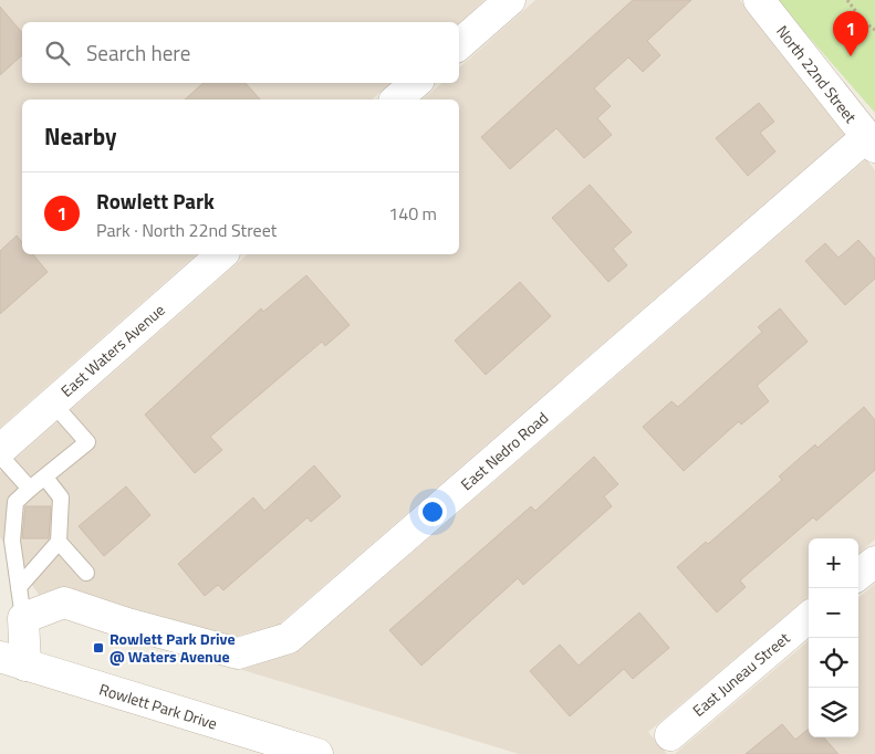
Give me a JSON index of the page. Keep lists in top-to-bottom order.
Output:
{
  "streets": {
    "street": [
      "North 22nd Street",
      "East Waters Avenue",
      "East Nedro Road",
      "East Juneau Street",
      "Rowlett Park Drive"
    ]
  },
  "crossings": [
    ["North 22nd Street", "East Nedro Road"]
  ],
  "places": {
    "transit": ["Rowlett Park Drive @ Waters Avenue"]
  },
  "page": {
    "pins": "1",
    "search": "Search here",
    "heading": "Nearby",
    "list": [
      {
        "mark": "1",
        "name": "Rowlett Park",
        "note": "Park · North 22nd Street",
        "value": "140 m"
      }
    ],
    "map_buttons": ["+", "−"]
  }
}
